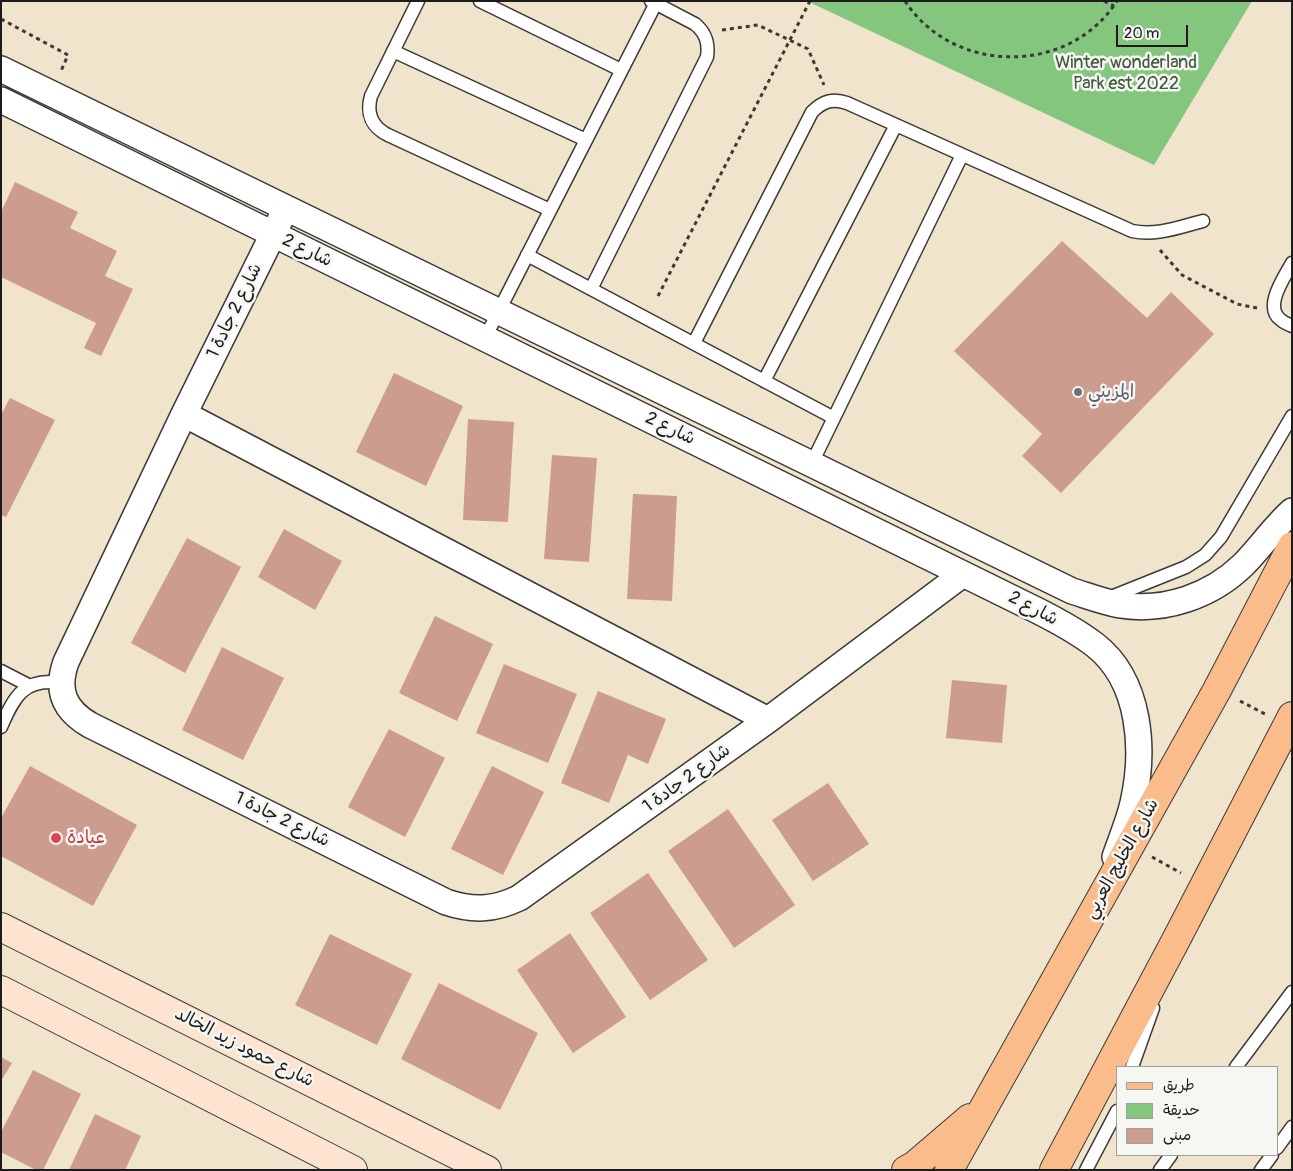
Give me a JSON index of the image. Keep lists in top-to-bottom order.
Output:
{
  "streets": {
    "main road": ["شارع الخليج العربي", "شارع حمود زيد الخالد"],
    "street": ["شارع 2", "شارع 2 جادة 1"]
  },
  "crossings": [
    ["شارع 2", "شارع 2 جادة 1"],
    ["شارع 2", "شارع الخليج العربي"]
  ],
  "parks": ["Winter wonderland Park est 2022"],
  "places": ["المزيني", "عيادة"],
  "legend": ["طريق", "حديقة", "مبنى"],
  "scale_bar": "20 m"
}
